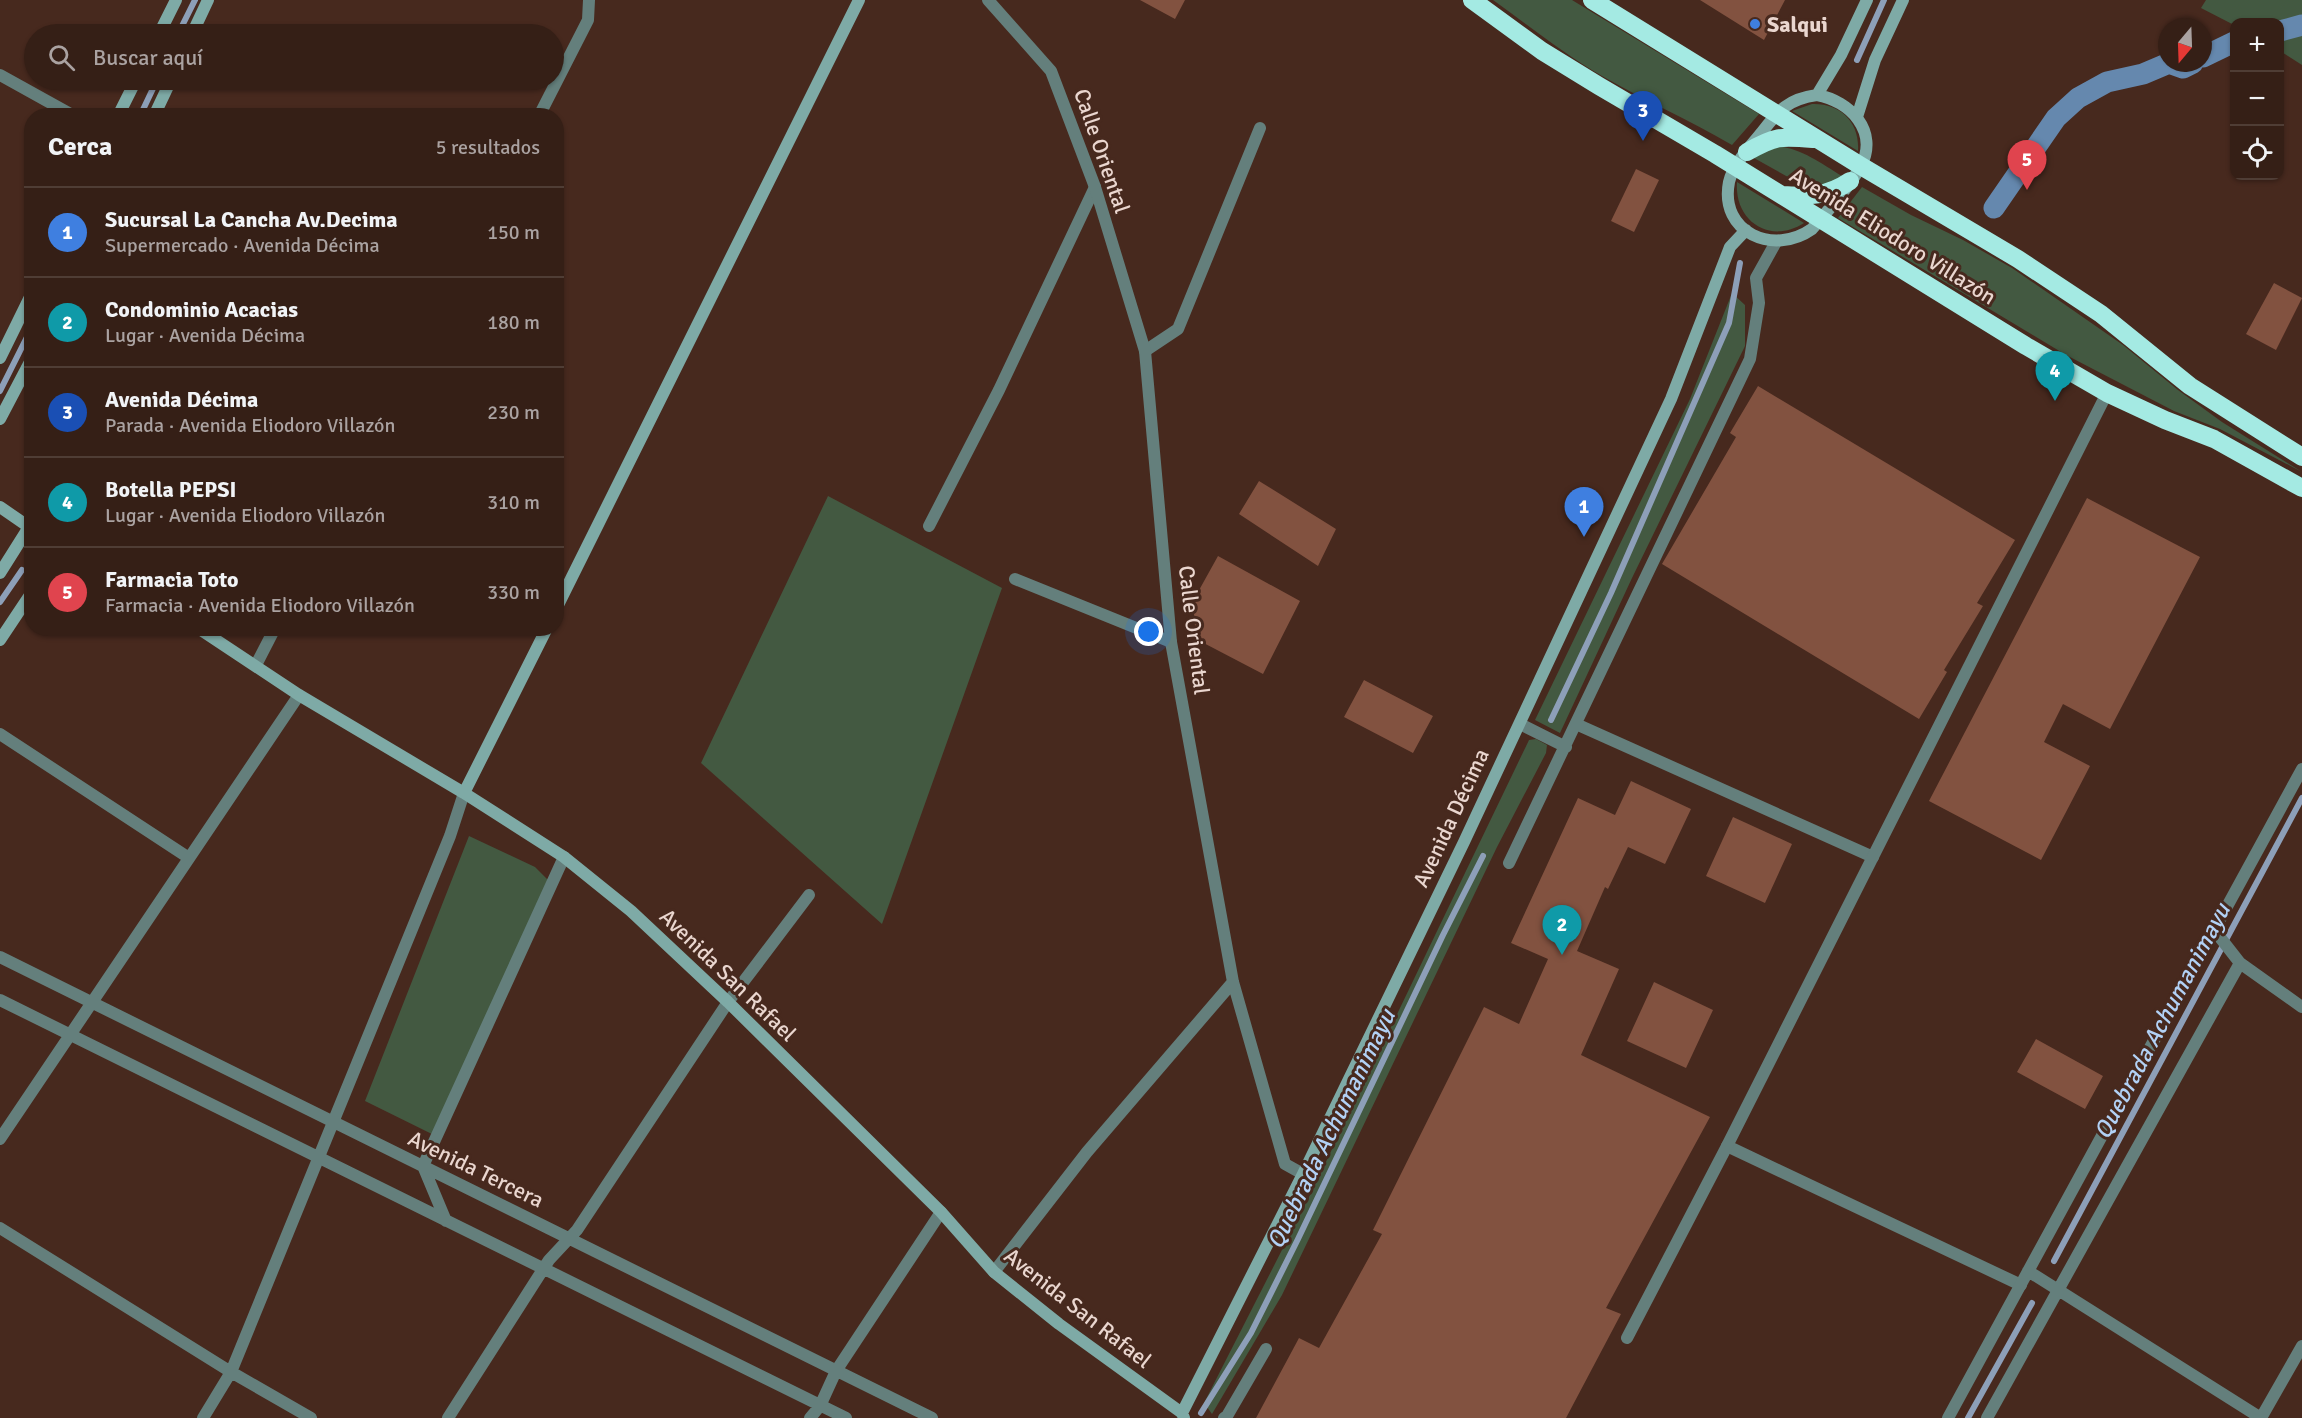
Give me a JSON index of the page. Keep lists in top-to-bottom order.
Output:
{
  "streets": {
    "highway": ["Avenida Eliodoro Villazón"],
    "street": [
      "Calle Oriental",
      "Avenida Décima",
      "Avenida San Rafael",
      "Avenida Tercera"
    ]
  },
  "crossings": [
    ["Calle Oriental", "Avenida Décima"],
    ["Avenida Décima", "Avenida San Rafael"]
  ],
  "water": ["Quebrada Achumanimayu"],
  "places": ["Salqui"],
  "north": "bottom",
  "page": {
    "map_buttons": ["+", "−"],
    "search": "Buscar aquí",
    "pins": [
      "3",
      "5",
      "4",
      "1",
      "2"
    ],
    "heading": ["Cerca", "5 resultados"],
    "list": [
      {
        "mark": "1",
        "name": "Sucursal La Cancha Av.Decima",
        "note": "Supermercado · Avenida Décima",
        "value": "150 m"
      },
      {
        "mark": "2",
        "name": "Condominio Acacias",
        "note": "Lugar · Avenida Décima",
        "value": "180 m"
      },
      {
        "mark": "3",
        "name": "Avenida Décima",
        "note": "Parada · Avenida Eliodoro Villazón",
        "value": "230 m"
      },
      {
        "mark": "4",
        "name": "Botella PEPSI",
        "note": "Lugar · Avenida Eliodoro Villazón",
        "value": "310 m"
      },
      {
        "mark": "5",
        "name": "Farmacia Toto",
        "note": "Farmacia · Avenida Eliodoro Villazón",
        "value": "330 m"
      }
    ]
  }
}
